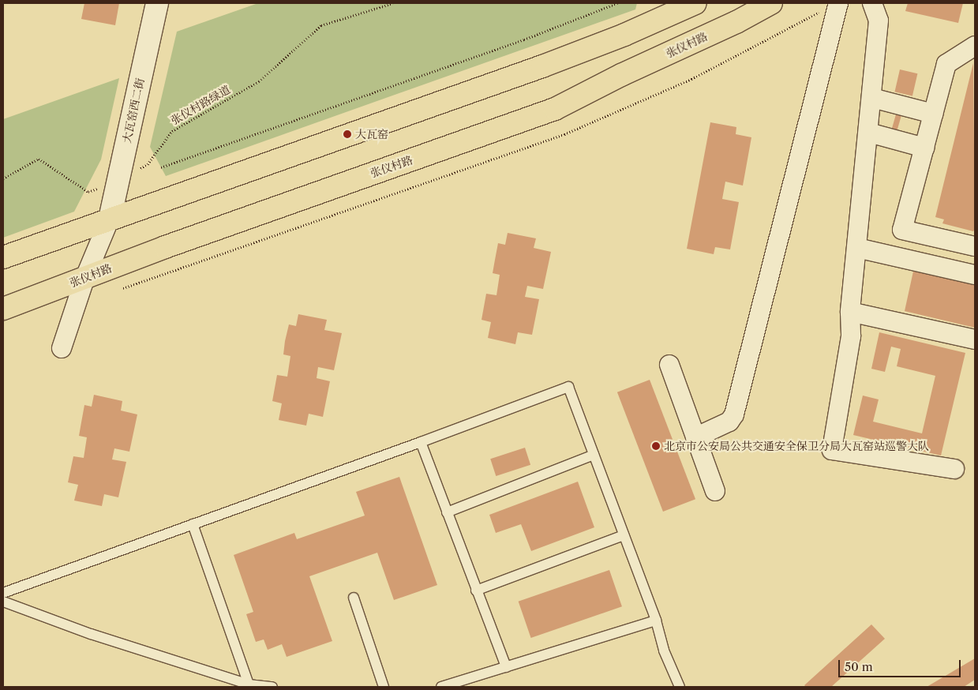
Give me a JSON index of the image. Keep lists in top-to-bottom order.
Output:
{
  "streets": {
    "main road": ["张仪村路"],
    "street": ["大瓦窑西二街"],
    "path": ["张仪村路绿道"]
  },
  "crossings": [
    ["张仪村路绿道", "大瓦窑西二街"]
  ],
  "places": ["大瓦窑", "北京市公安局公共交通安全保卫分局大瓦窑站巡警大队"],
  "scale_bar": "50 m"
}
